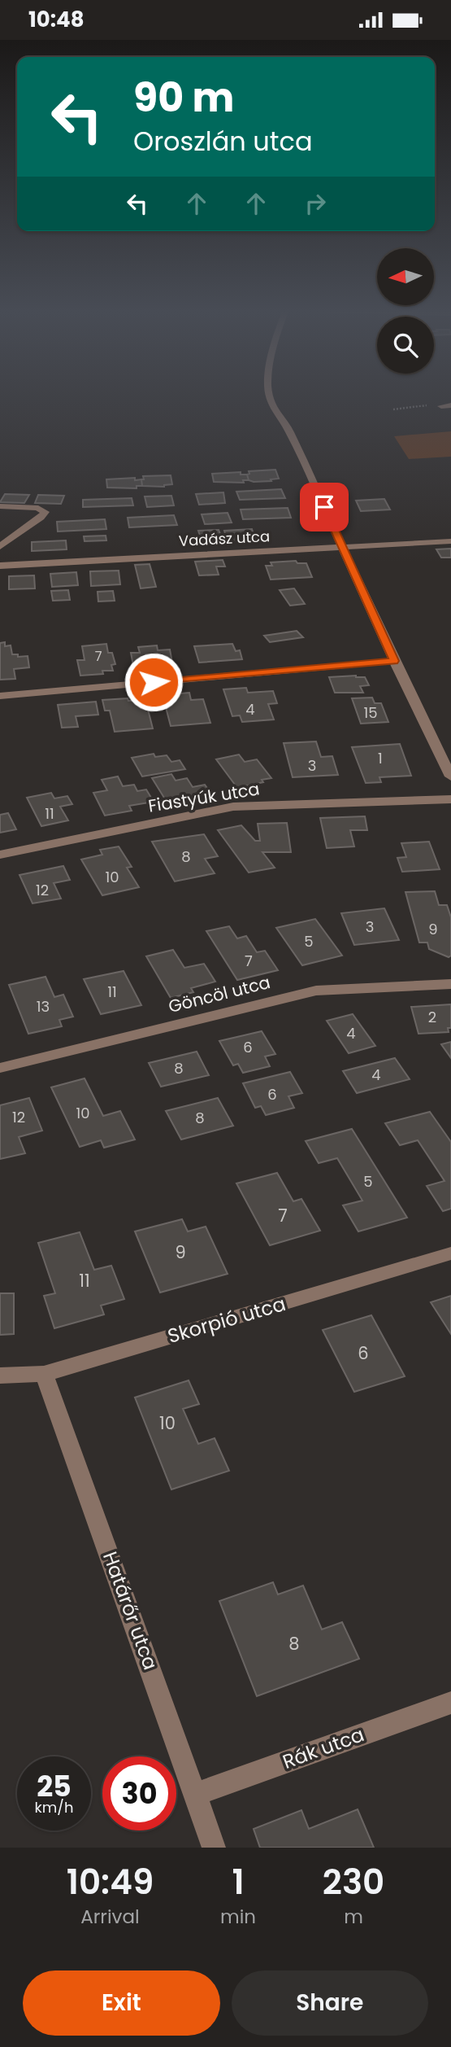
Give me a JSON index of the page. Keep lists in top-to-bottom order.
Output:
{
  "streets": {
    "street": [
      "Vadász utca",
      "Fiastyúk utca",
      "Göncöl utca",
      "Skorpió utca",
      "Határőr utca",
      "Rák utca"
    ]
  },
  "crossings": [
    ["Skorpió utca", "Határőr utca"],
    ["Határőr utca", "Rák utca"]
  ],
  "house_numbers": [
    "7",
    "4",
    "15",
    "1",
    "3",
    "11",
    "8",
    "10",
    "12",
    "3",
    "9",
    "5",
    "7",
    "11",
    "13",
    "2",
    "4",
    "6",
    "8",
    "4",
    "6",
    "10",
    "12",
    "8",
    "5",
    "7",
    "9",
    "11",
    "6",
    "10",
    "8"
  ],
  "north": "left",
  "page": {
    "status": "10:48",
    "turn": ["90 m", "Oroszlán utca"],
    "speed": "25 km/h",
    "limit": "30",
    "eta": [
      "10:49",
      "Arrival",
      "1",
      "min",
      "230",
      "m"
    ],
    "buttons": ["Exit", "Share"]
  }
}
